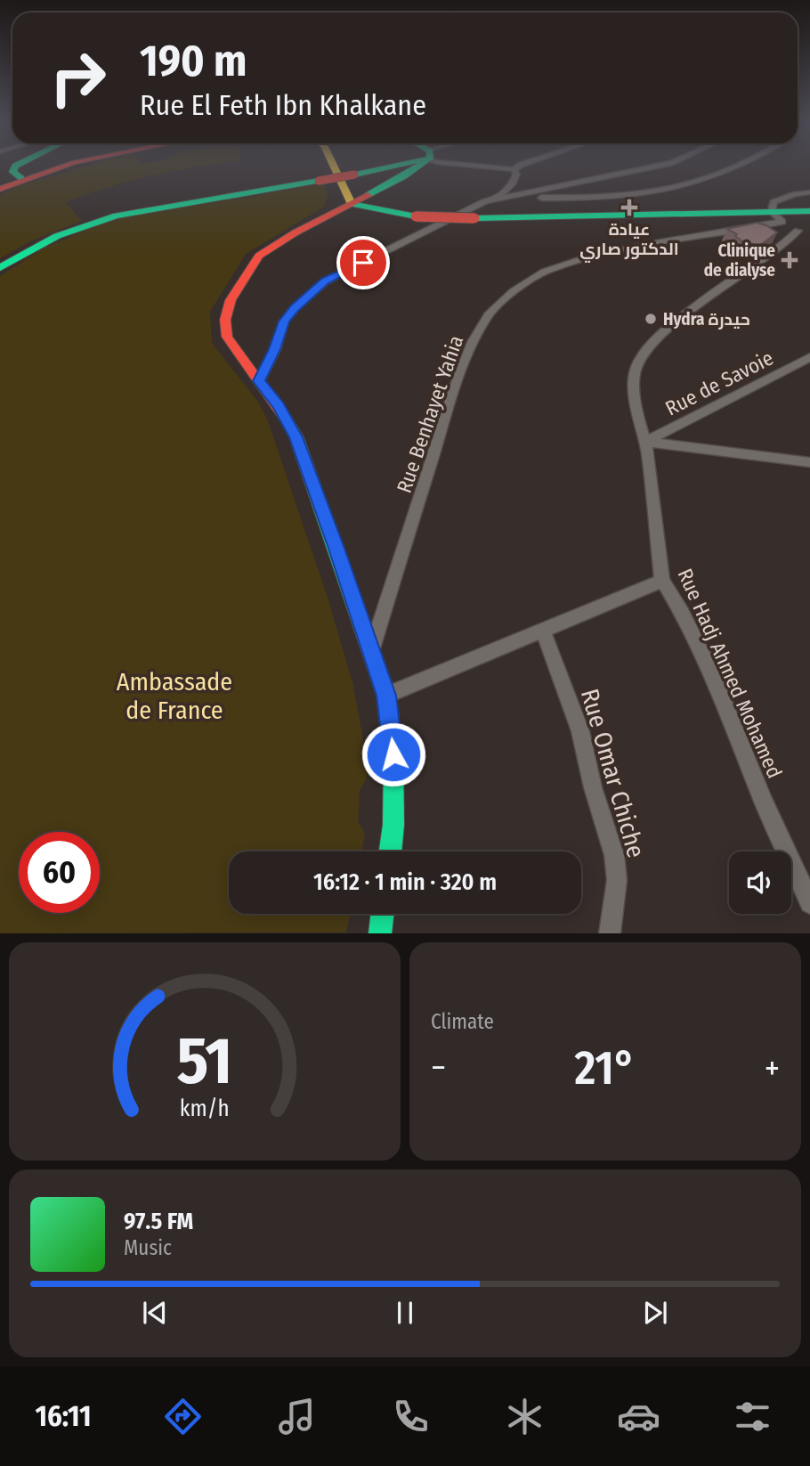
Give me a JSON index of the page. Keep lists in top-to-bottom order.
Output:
{
  "streets": {
    "street": [
      "Rue de Savoie",
      "Rue Benhayet Yahia",
      "Rue Hadj Ahmed Mohamed",
      "Rue Omar Chiche"
    ]
  },
  "crossings": [
    ["Rue de Savoie", "Rue Hadj Ahmed Mohamed"],
    ["Rue Benhayet Yahia", "Rue Hadj Ahmed Mohamed"]
  ],
  "parks": ["Ambassade de France"],
  "places": {
    "health": ["عيادة الدكتور صاري", "Clinique de dialyse"],
    "other": ["Hydra حيدرة"]
  },
  "page": {
    "turn": ["190 m", "Rue El Feth Ibn Khalkane"],
    "limit": "60",
    "trip": "16:12 · 1 min · 320 m",
    "tile": "Climate",
    "heat": ["−", "21°", "+"],
    "song": ["97.5 FM", "Music"],
    "tabs": "16:11",
    "gauge": ["51", "km/h"]
  }
}
